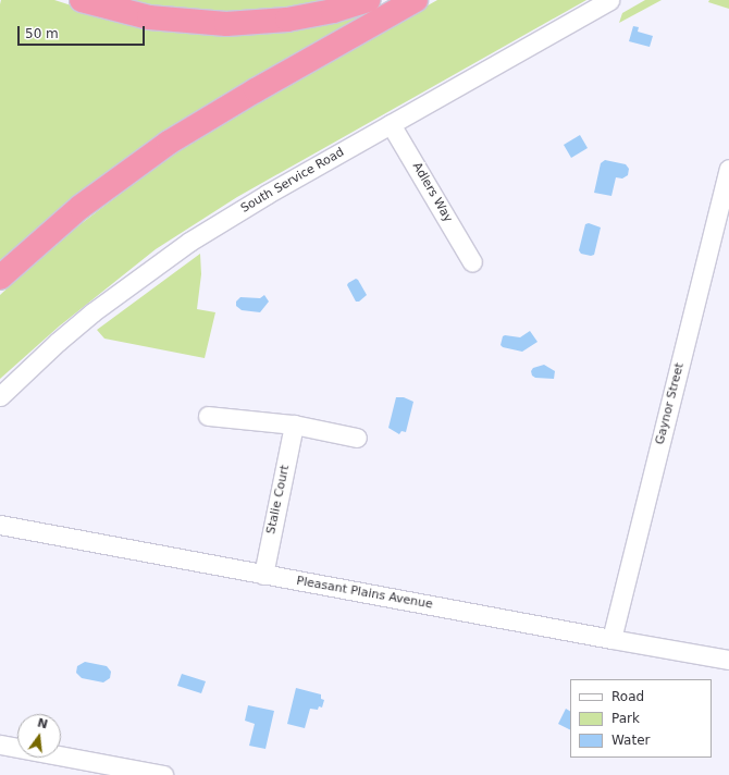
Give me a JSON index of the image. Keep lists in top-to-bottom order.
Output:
{
  "streets": {
    "street": [
      "South Service Road",
      "Adlers Way",
      "Gaynor Street",
      "Stalie Court",
      "Pleasant Plains Avenue"
    ]
  },
  "crossings": [
    ["South Service Road", "Adlers Way"],
    ["Gaynor Street", "Pleasant Plains Avenue"],
    ["Stalie Court", "Pleasant Plains Avenue"]
  ],
  "legend": ["Road", "Park", "Water"],
  "scale_bar": "50 m",
  "north": "top"
}
